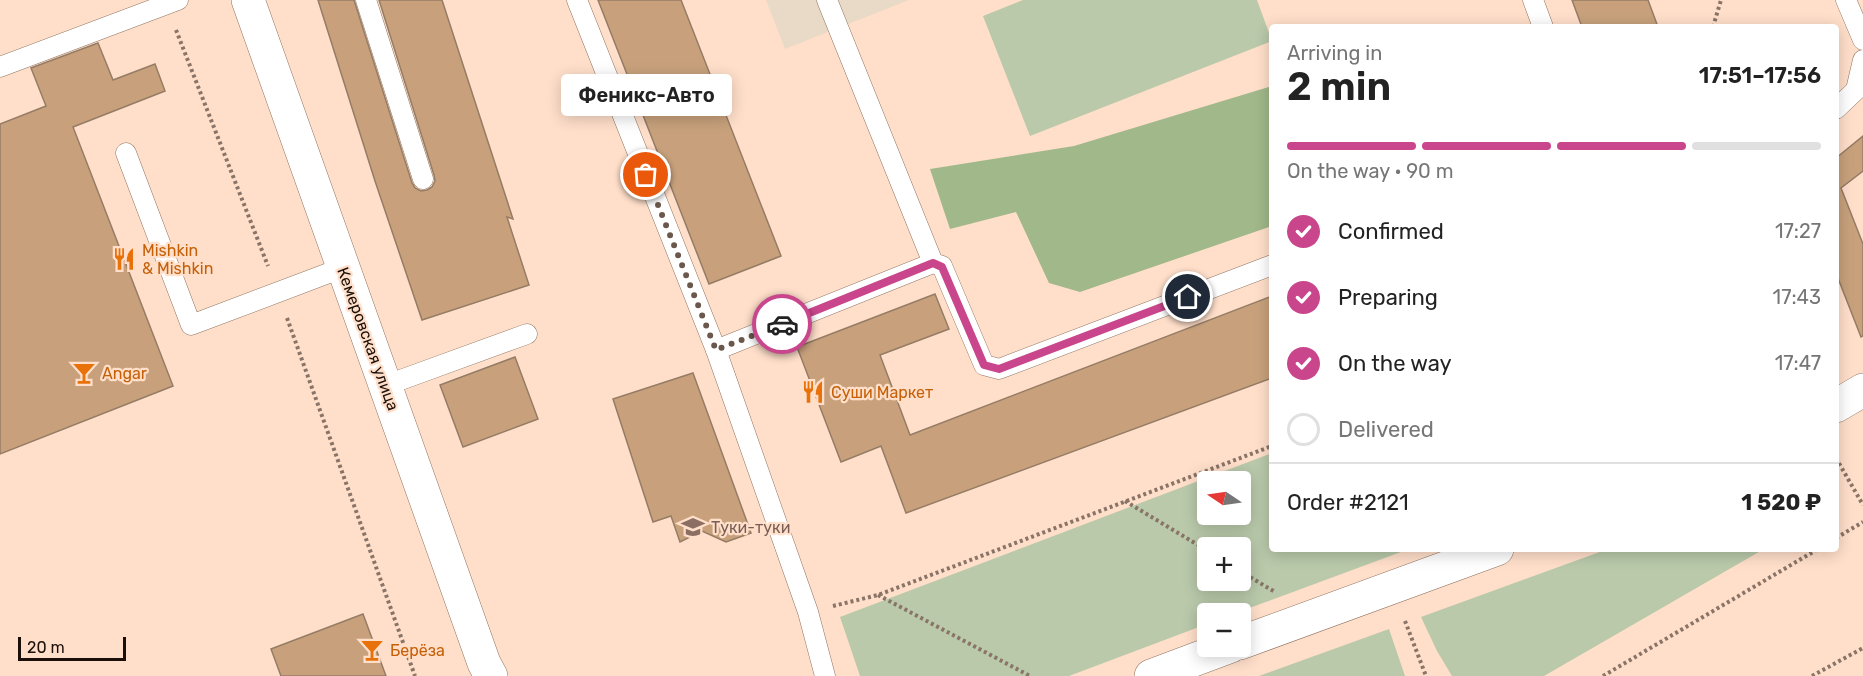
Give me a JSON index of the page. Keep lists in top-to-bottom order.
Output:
{
  "streets": {
    "street": ["Кемеровская улица"]
  },
  "places": {
    "other": ["Феникс-Авто"],
    "restaurant": ["Mishkin & Mishkin", "Суши Маркет"],
    "bar": ["Angar", "Берёза"],
    "school or university": ["Туки-туки"]
  },
  "scale_bar": "20 m",
  "north": "left",
  "page": {
    "heading": ["2 min", "Arriving in", "17:51–17:56"],
    "panel": ["Order #2121", "1 520 ₽"],
    "bubble": "Феникс-Авто",
    "bar": "On the way · 90 m",
    "list": [
      ["Confirmed", "17:27"],
      ["Preparing", "17:43"],
      ["On the way", "17:47"],
      "Delivered"
    ],
    "map_buttons": ["+", "−"],
    "scale": "20 m"
  }
}
